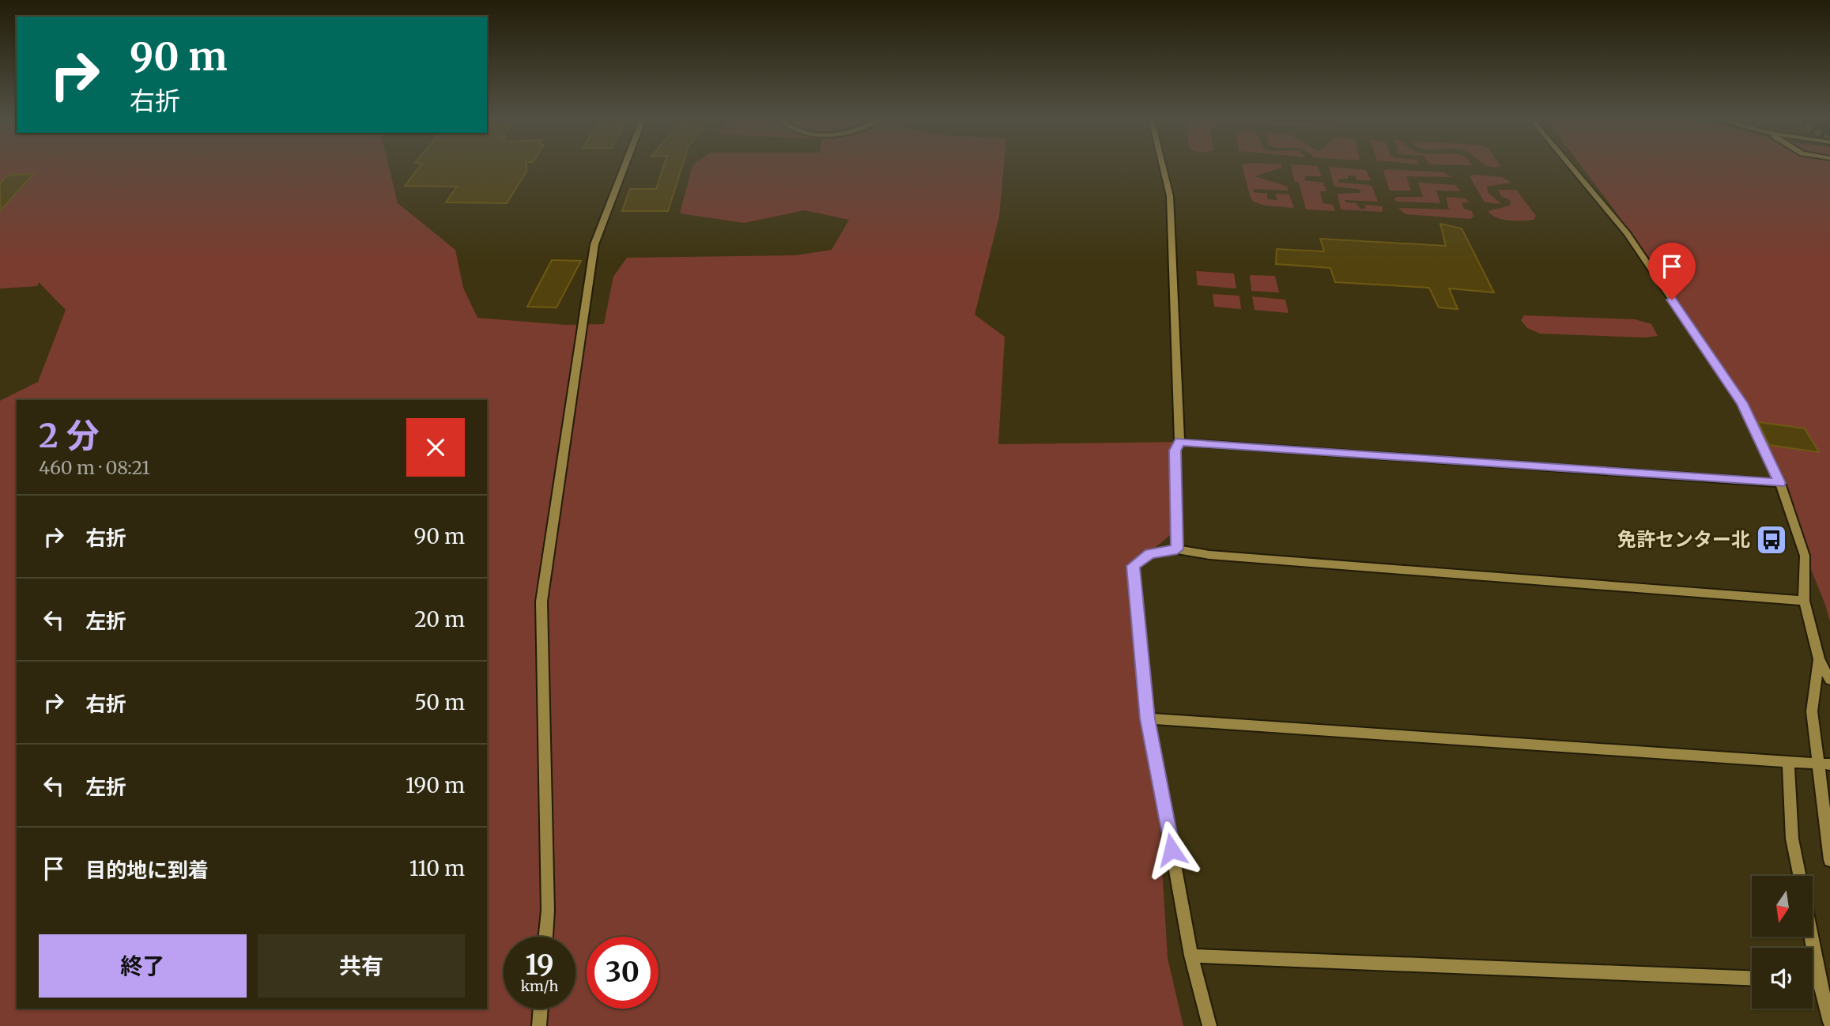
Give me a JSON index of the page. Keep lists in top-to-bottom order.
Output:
{
  "places": {
    "bus stop": ["免許センター北"]
  },
  "north": "bottom",
  "page": {
    "turn": ["90 m", "右折"],
    "heading": ["2 分", "460 m · 08:21"],
    "list": [
      {
        "name": "右折",
        "value": "90 m"
      },
      {
        "name": "左折",
        "value": "20 m"
      },
      {
        "name": "右折",
        "value": "50 m"
      },
      {
        "name": "左折",
        "value": "190 m"
      },
      {
        "name": "目的地に到着",
        "value": "110 m"
      }
    ],
    "buttons": ["終了", "共有"],
    "speed": "19 km/h",
    "limit": "30"
  }
}
